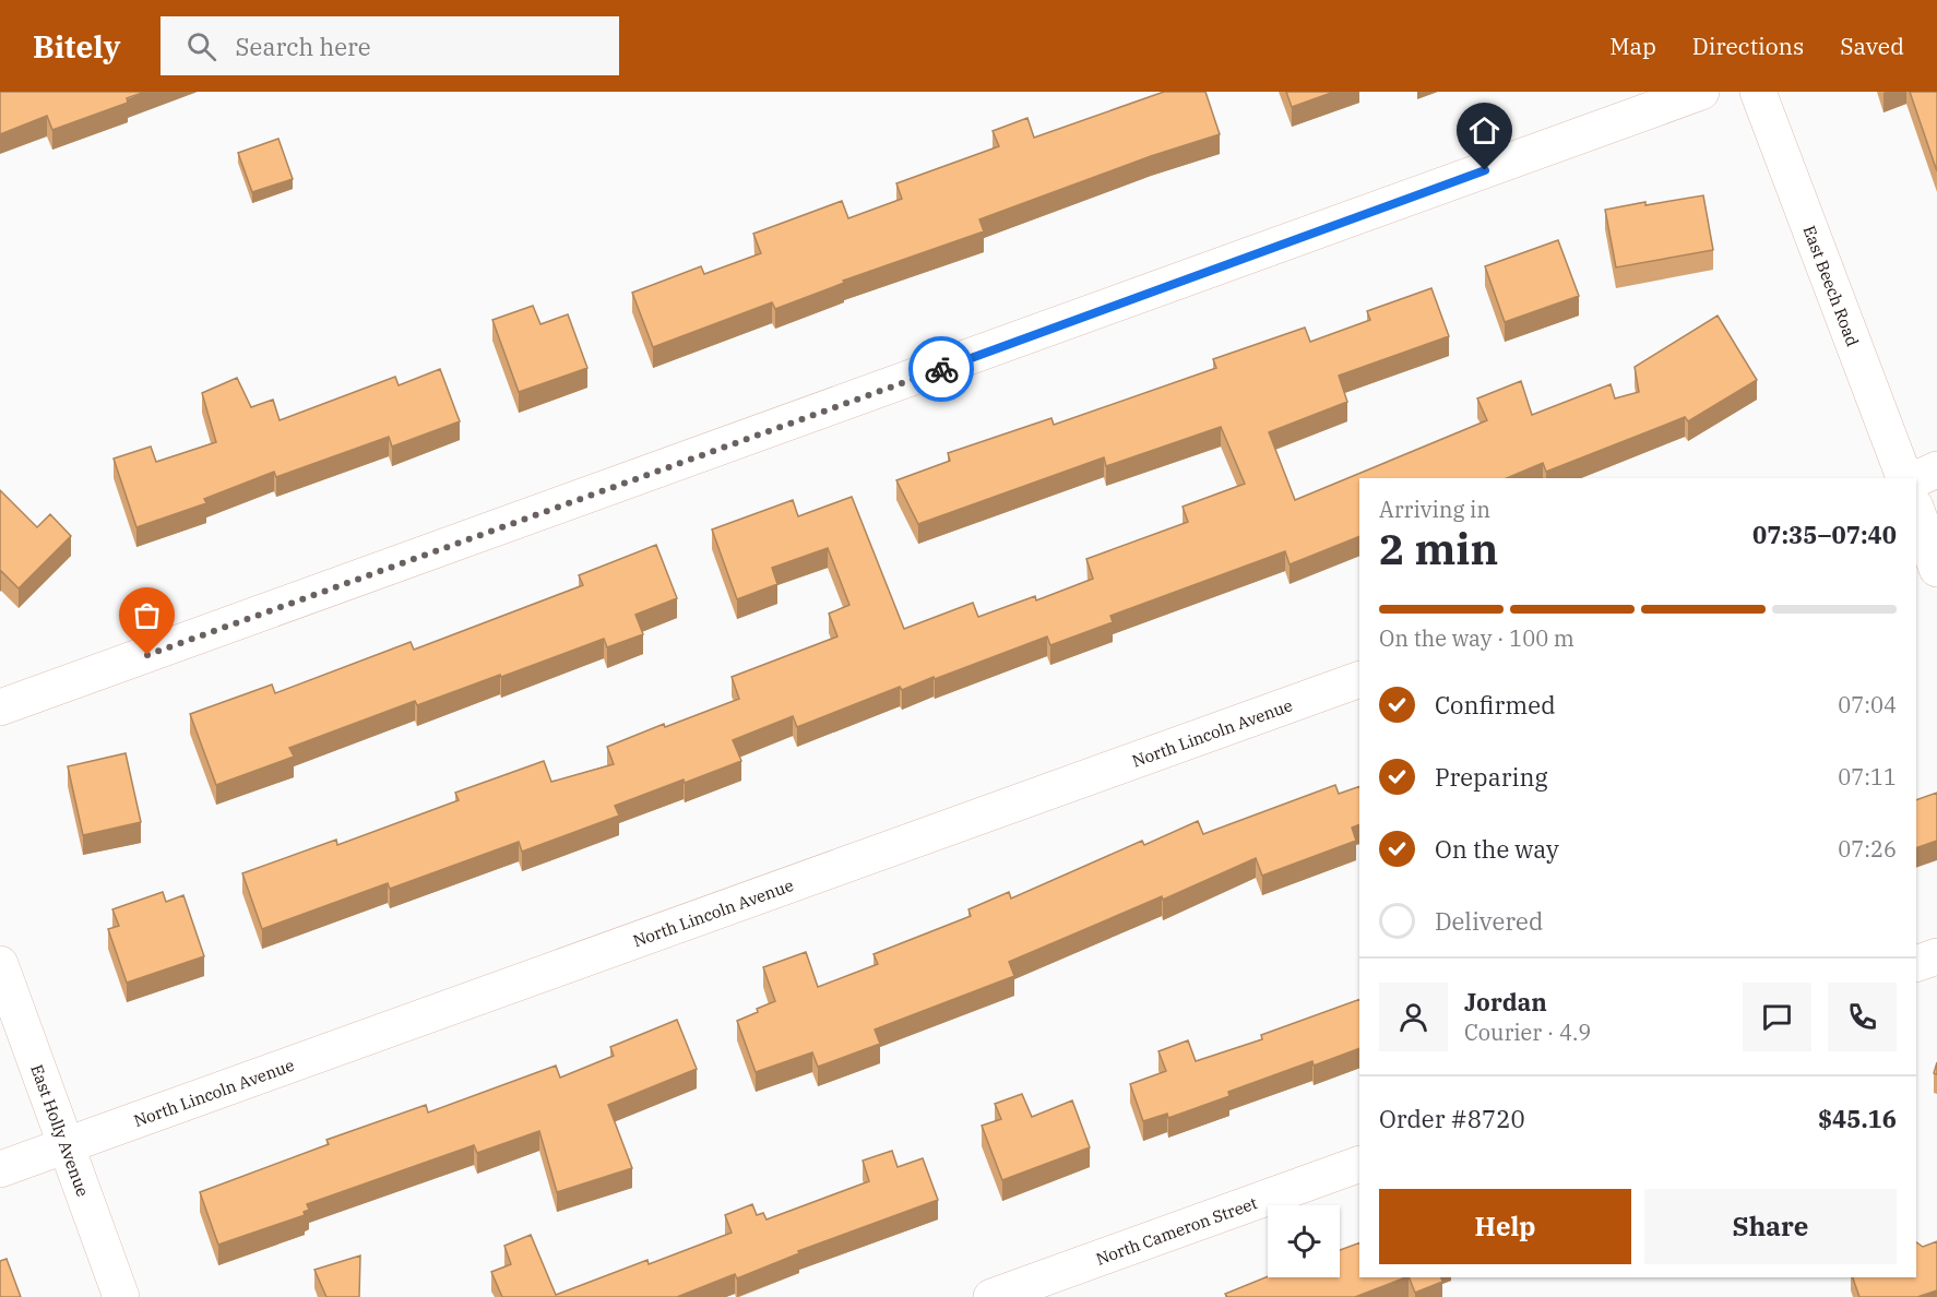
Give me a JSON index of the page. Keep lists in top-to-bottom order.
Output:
{
  "streets": {
    "street": [
      "East Beech Road",
      "North Lincoln Avenue",
      "East Holly Avenue",
      "North Cameron Street"
    ]
  },
  "crossings": [
    ["North Lincoln Avenue", "East Holly Avenue"]
  ],
  "page": {
    "header": "Bitely",
    "search": "Search here",
    "nav": ["Map", "Directions", "Saved"],
    "heading": ["2 min", "Arriving in", "07:35–07:40"],
    "panel": [
      "Jordan",
      "Courier · 4.9",
      "Order #8720",
      "$45.16"
    ],
    "bar": "On the way · 100 m",
    "list": [
      ["Confirmed", "07:04"],
      ["Preparing", "07:11"],
      ["On the way", "07:26"],
      "Delivered"
    ],
    "buttons": ["Help", "Share"]
  }
}
